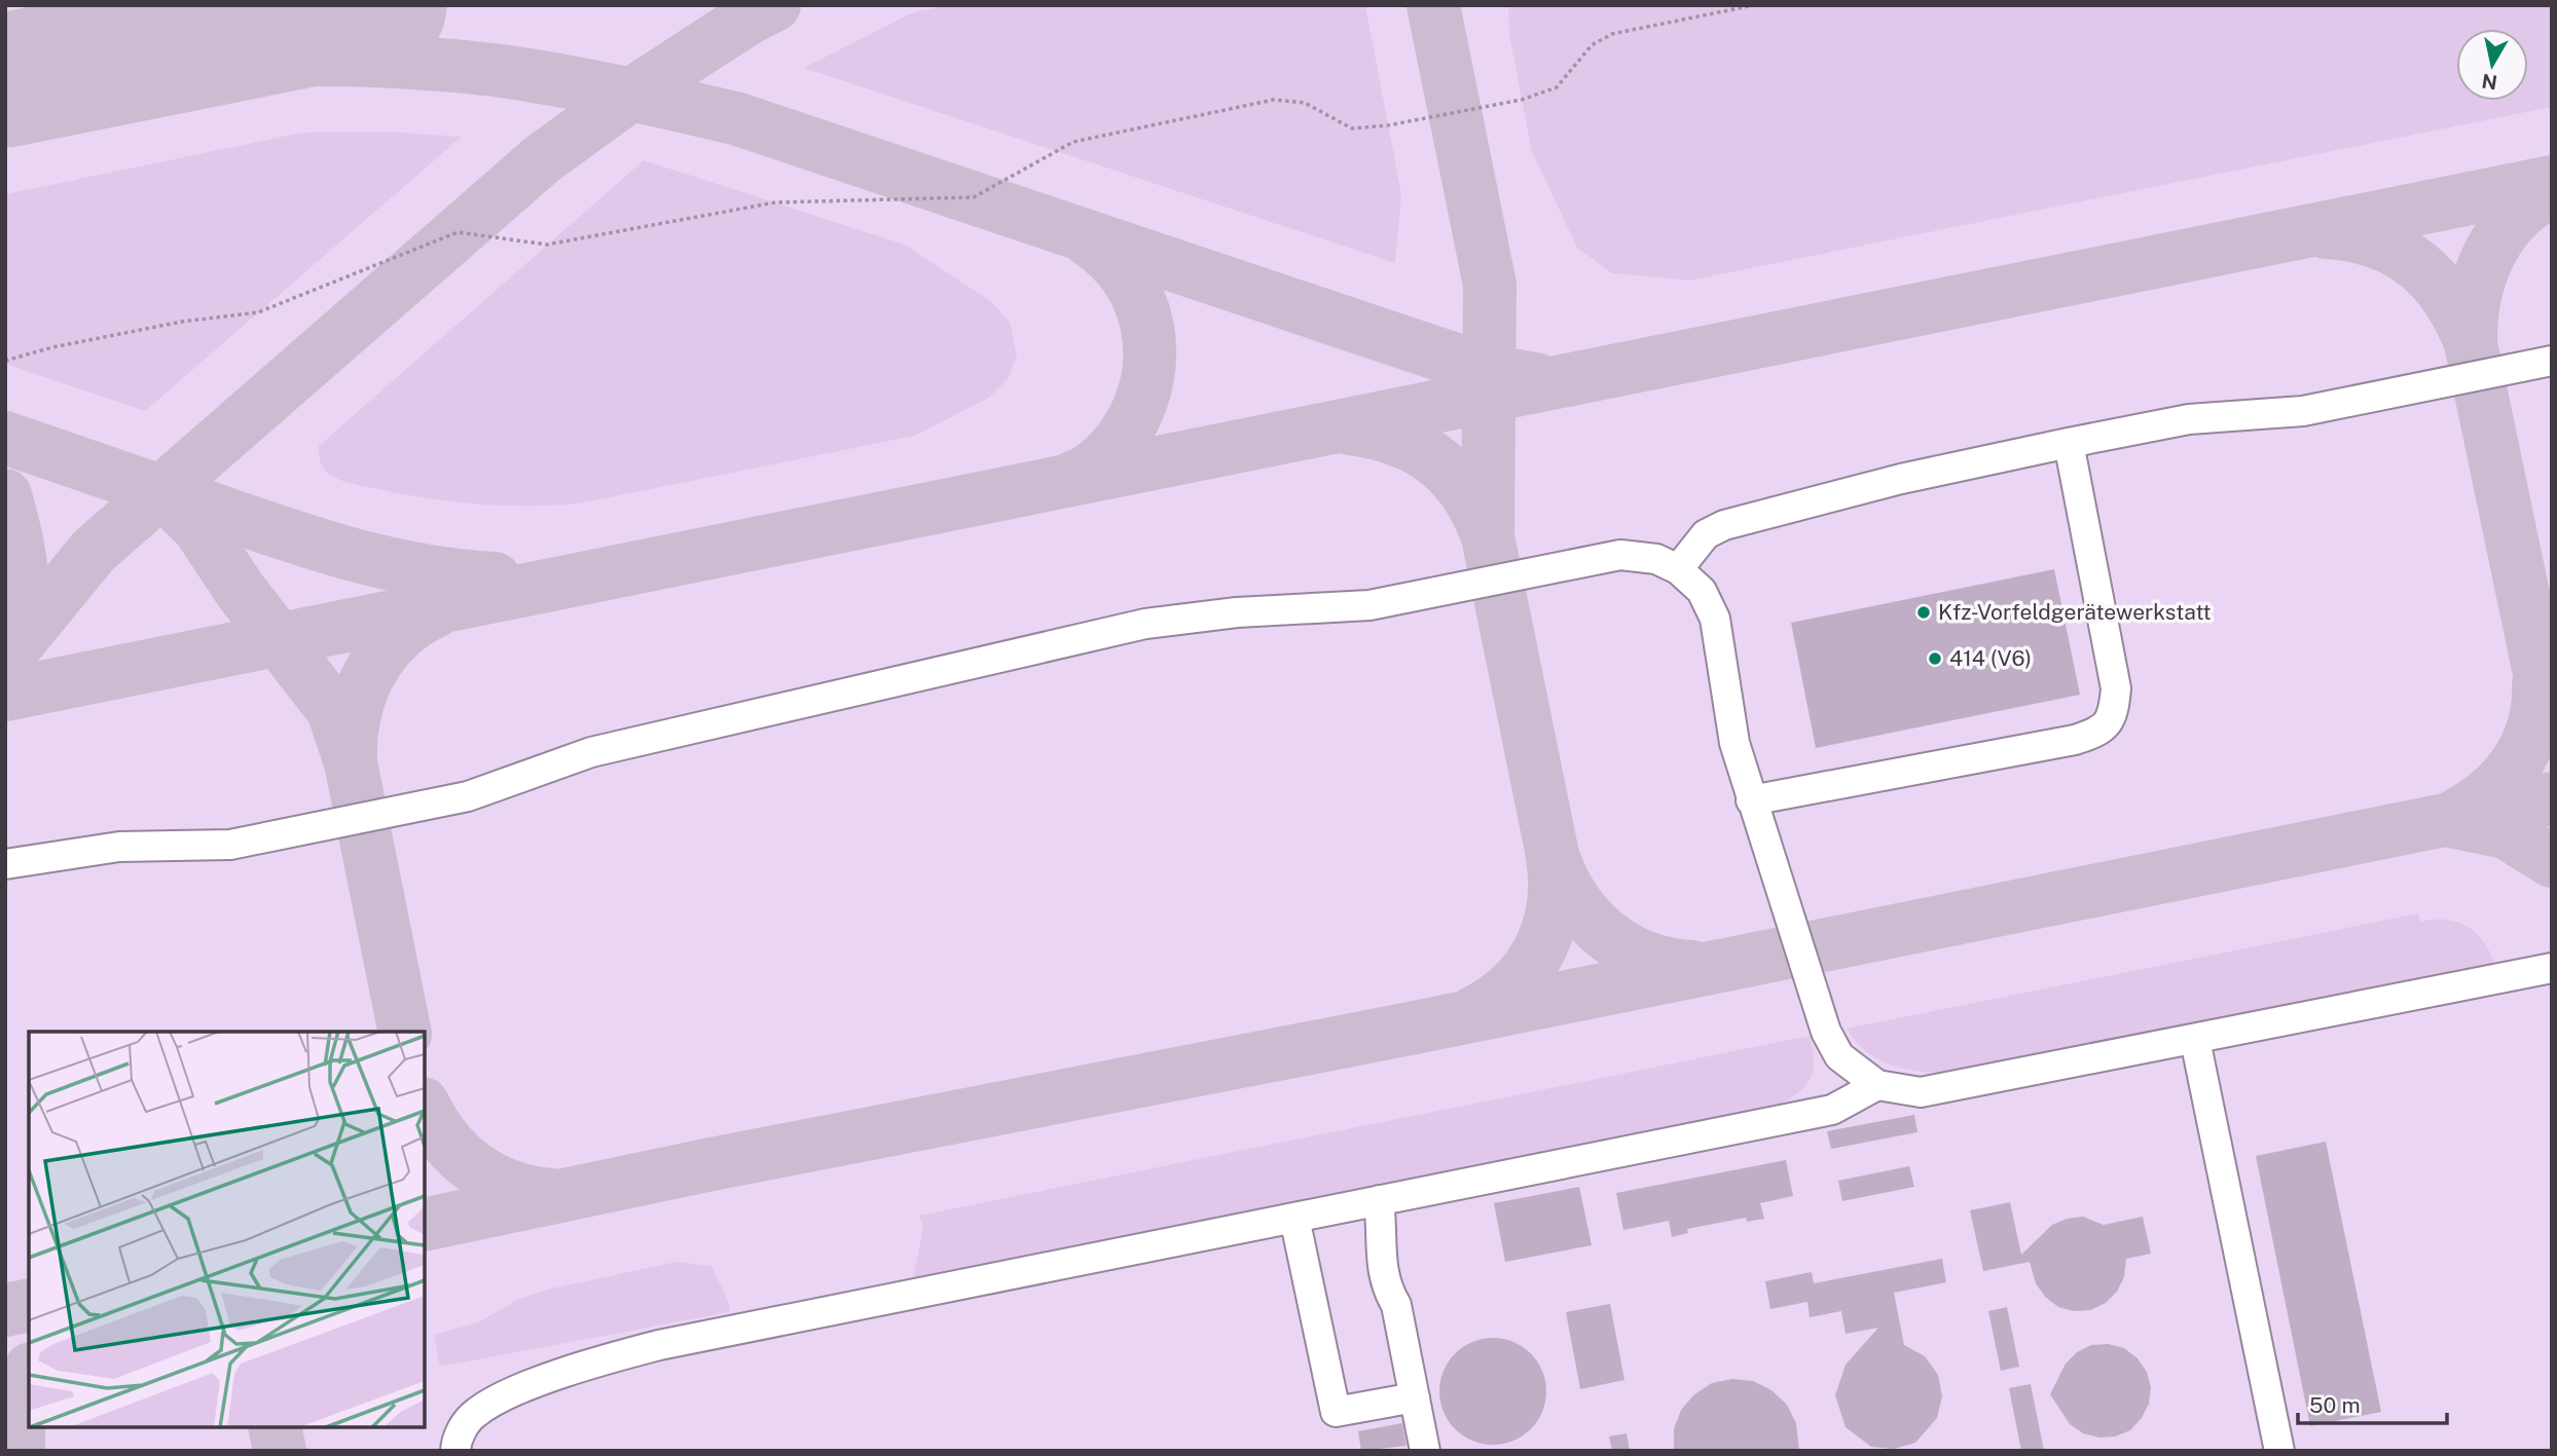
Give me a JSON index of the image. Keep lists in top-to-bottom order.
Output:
{
  "places": ["Kfz-Vorfeldgerätewerkstatt", "414 (V6)"],
  "scale_bar": "50 m",
  "north": "bottom"
}
